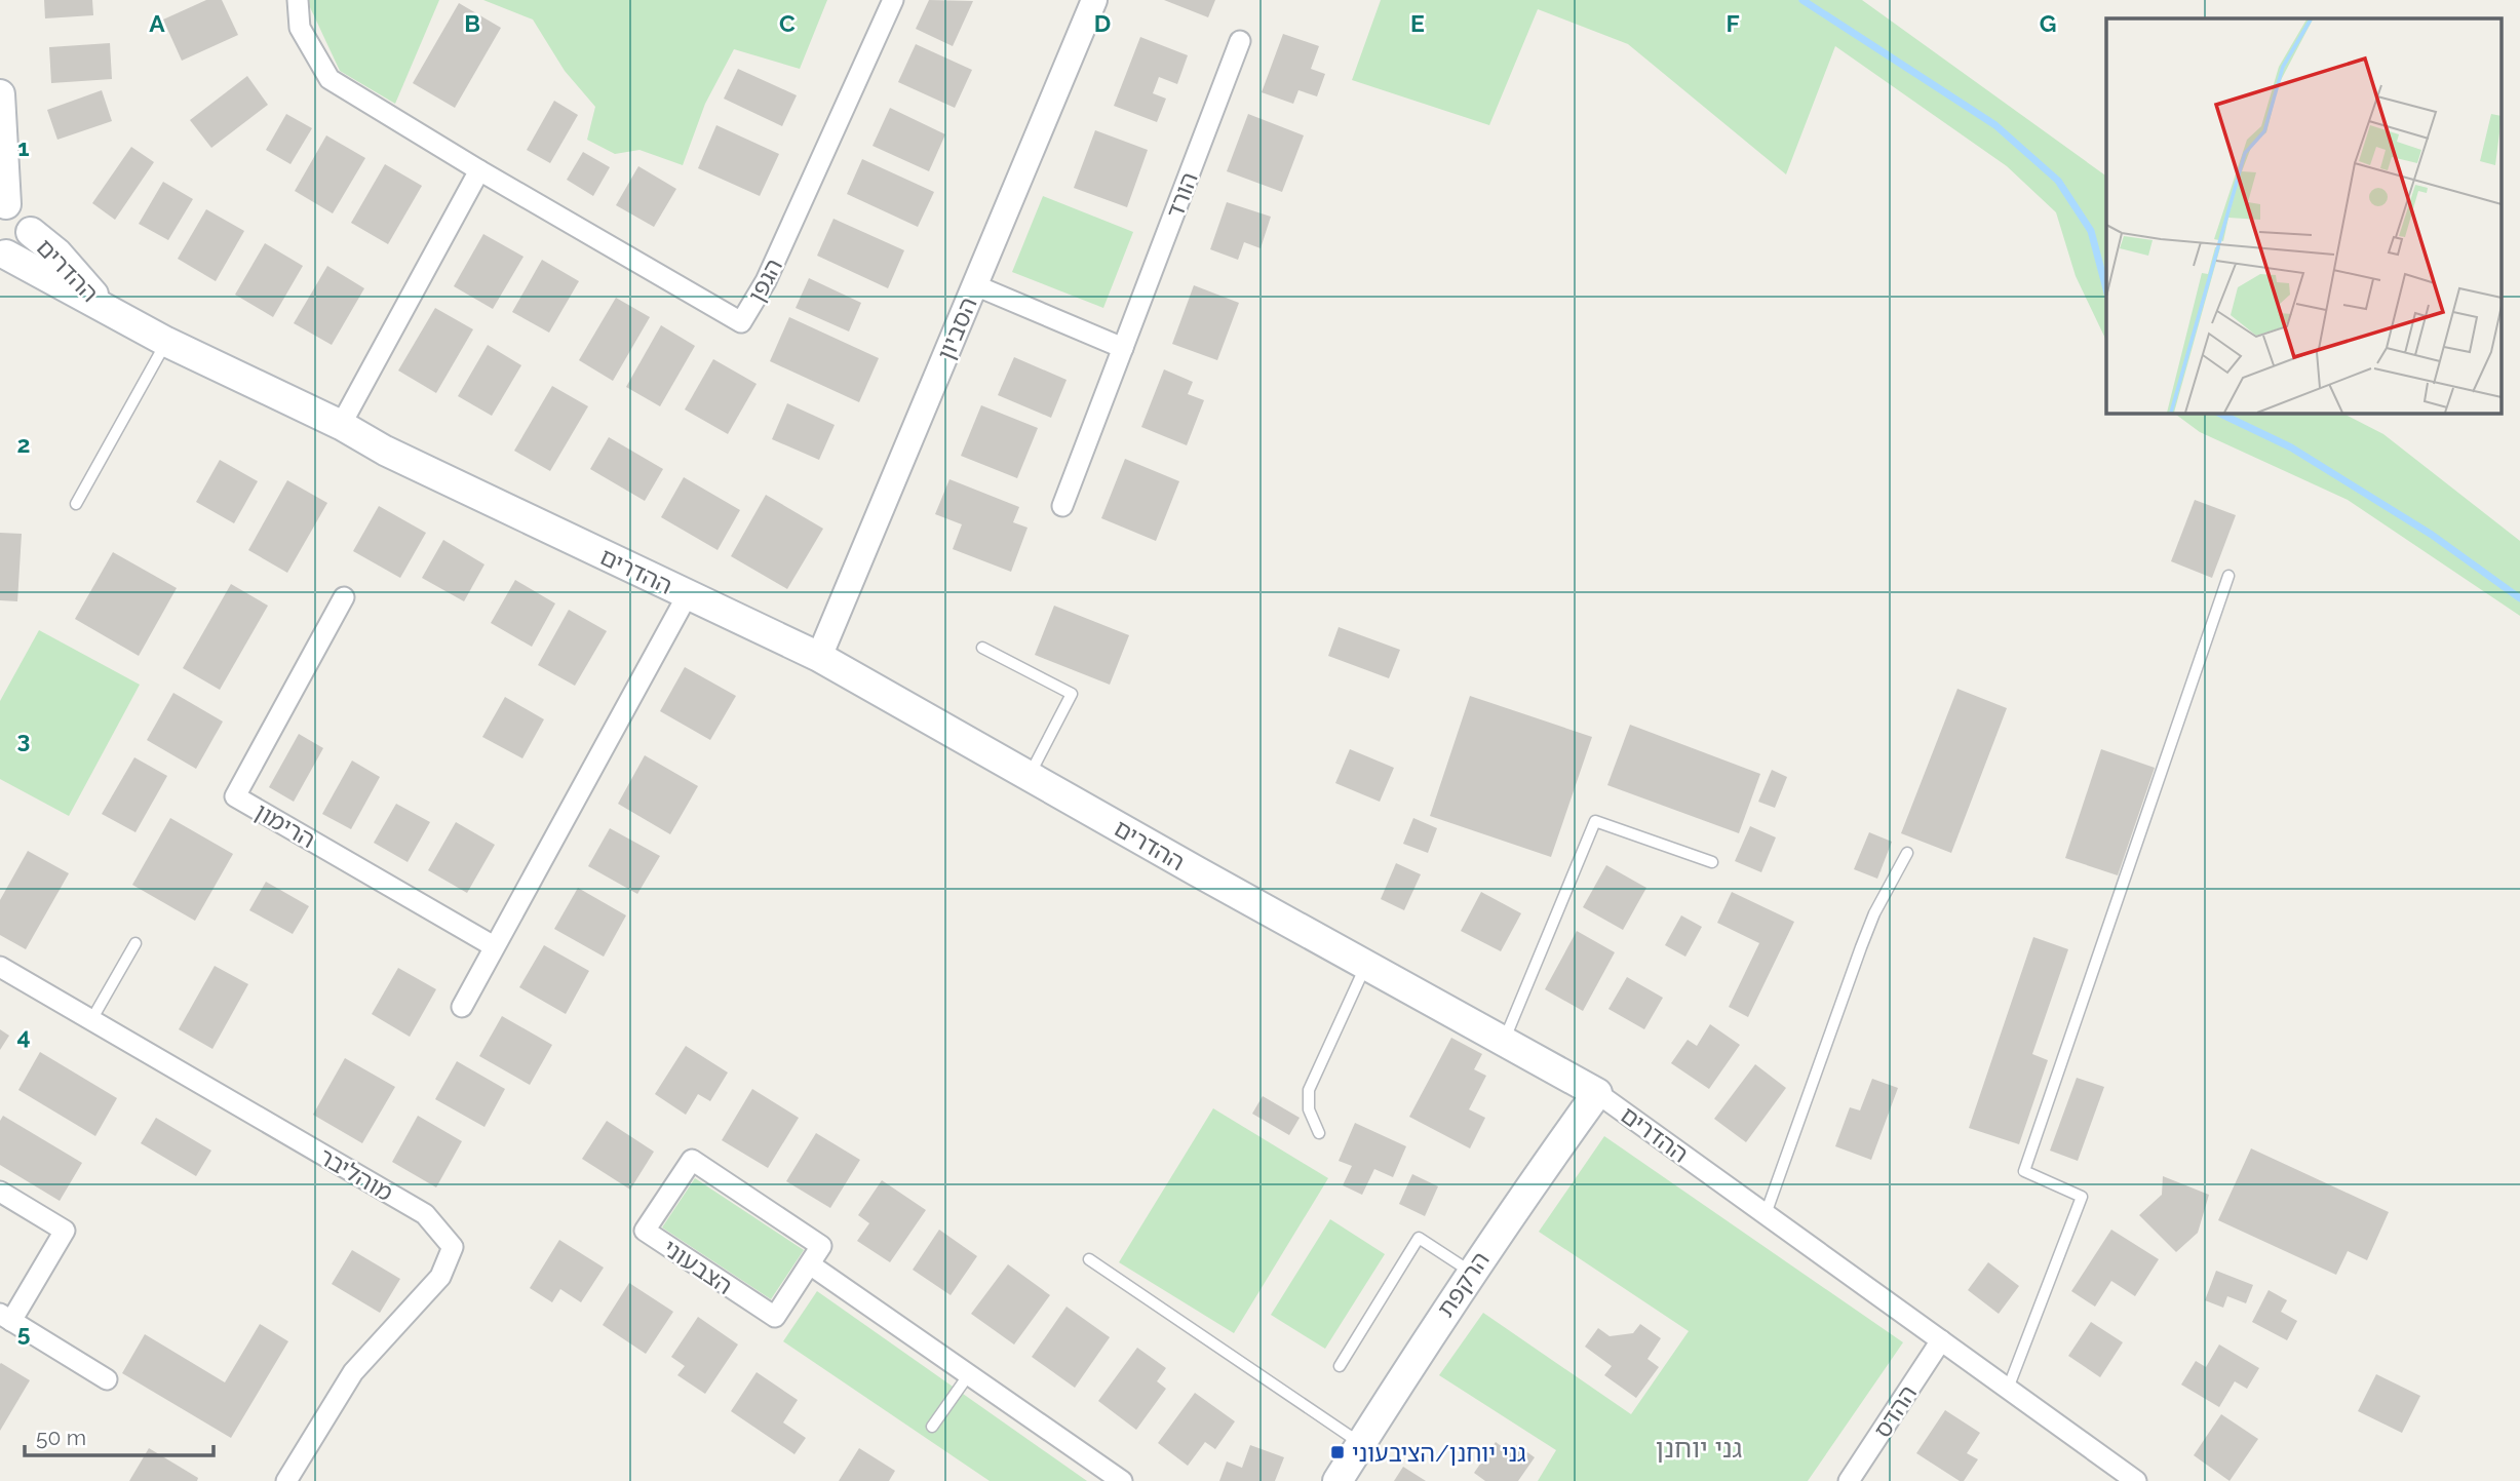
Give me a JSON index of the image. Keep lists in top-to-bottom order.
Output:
{
  "streets": {
    "main road": ["ההדרים", "הרקפת"],
    "street": [
      "הורד",
      "הגפן",
      "הסביון",
      "הרימון",
      "מוהליבר",
      "הצבעוני",
      "ההדס"
    ]
  },
  "crossings": [
    ["ההדרים", "הסביון"],
    ["ההדרים", "הרקפת"],
    ["ההדרים", "ההדס"]
  ],
  "districts": ["גני יוחנן"],
  "places": {
    "transit": ["גני יוחנן/הציבעוני"]
  },
  "scale_bar": "50 m",
  "grid": {
    "columns": [
      "A",
      "B",
      "C",
      "D",
      "E",
      "F",
      "G"
    ],
    "rows": [
      "1",
      "2",
      "3",
      "4",
      "5"
    ]
  }
}
